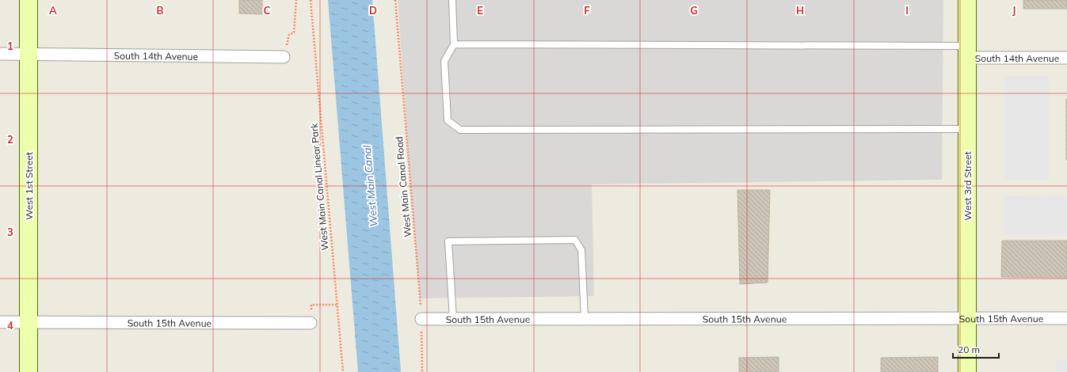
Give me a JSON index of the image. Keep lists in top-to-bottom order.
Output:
{
  "streets": {
    "main road": ["West 1st Street", "West 3rd Street"],
    "street": ["South 14th Avenue", "South 15th Avenue"],
    "path": ["West Main Canal Linear Park", "West Main Canal Road"]
  },
  "crossings": [
    ["South 14th Avenue", "West 1st Street"],
    ["South 14th Avenue", "West 3rd Street"],
    ["West 1st Street", "South 15th Avenue"],
    ["West 3rd Street", "South 15th Avenue"],
    ["West Main Canal Road", "South 15th Avenue"]
  ],
  "water": ["West Main Canal"],
  "scale_bar": "20 m",
  "grid": {
    "columns": [
      "A",
      "B",
      "C",
      "D",
      "E",
      "F",
      "G",
      "H",
      "I",
      "J"
    ],
    "rows": [
      "1",
      "2",
      "3",
      "4"
    ]
  }
}
